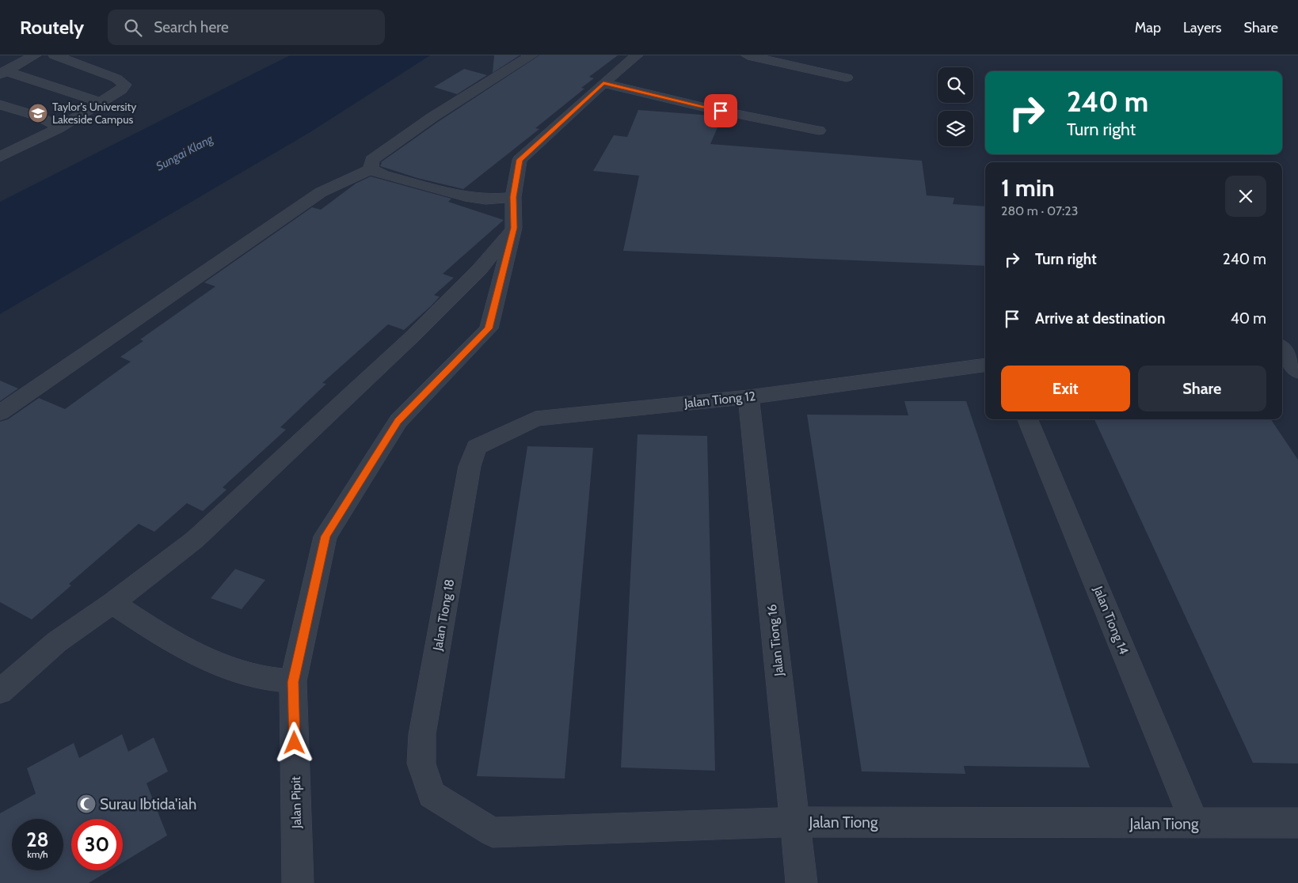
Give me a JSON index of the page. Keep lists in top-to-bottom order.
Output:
{
  "streets": {
    "street": [
      "Jalan Tiong 12",
      "Jalan Tiong 18",
      "Jalan Tiong 14",
      "Jalan Tiong 16",
      "Jalan Pipit",
      "Jalan Tiong"
    ]
  },
  "crossings": [
    ["Jalan Tiong 12", "Jalan Tiong 18"],
    ["Jalan Tiong 12", "Jalan Tiong 16"],
    ["Jalan Tiong 18", "Jalan Tiong"],
    ["Jalan Tiong 14", "Jalan Tiong"],
    ["Jalan Tiong 16", "Jalan Tiong"]
  ],
  "water": ["Sungai Klang"],
  "places": {
    "school or university": ["Taylor's University Lakeside Campus"],
    "mosque": ["Surau Ibtida'iah"]
  },
  "page": {
    "header": "Routely",
    "search": "Search here",
    "nav": ["Map", "Layers", "Share"],
    "turn": ["240 m", "Turn right"],
    "heading": ["1 min", "280 m · 07:23"],
    "list": [
      {
        "name": "Turn right",
        "value": "240 m"
      },
      {
        "name": "Arrive at destination",
        "value": "40 m"
      }
    ],
    "buttons": ["Exit", "Share"],
    "speed": "28 km/h",
    "limit": "30"
  }
}
